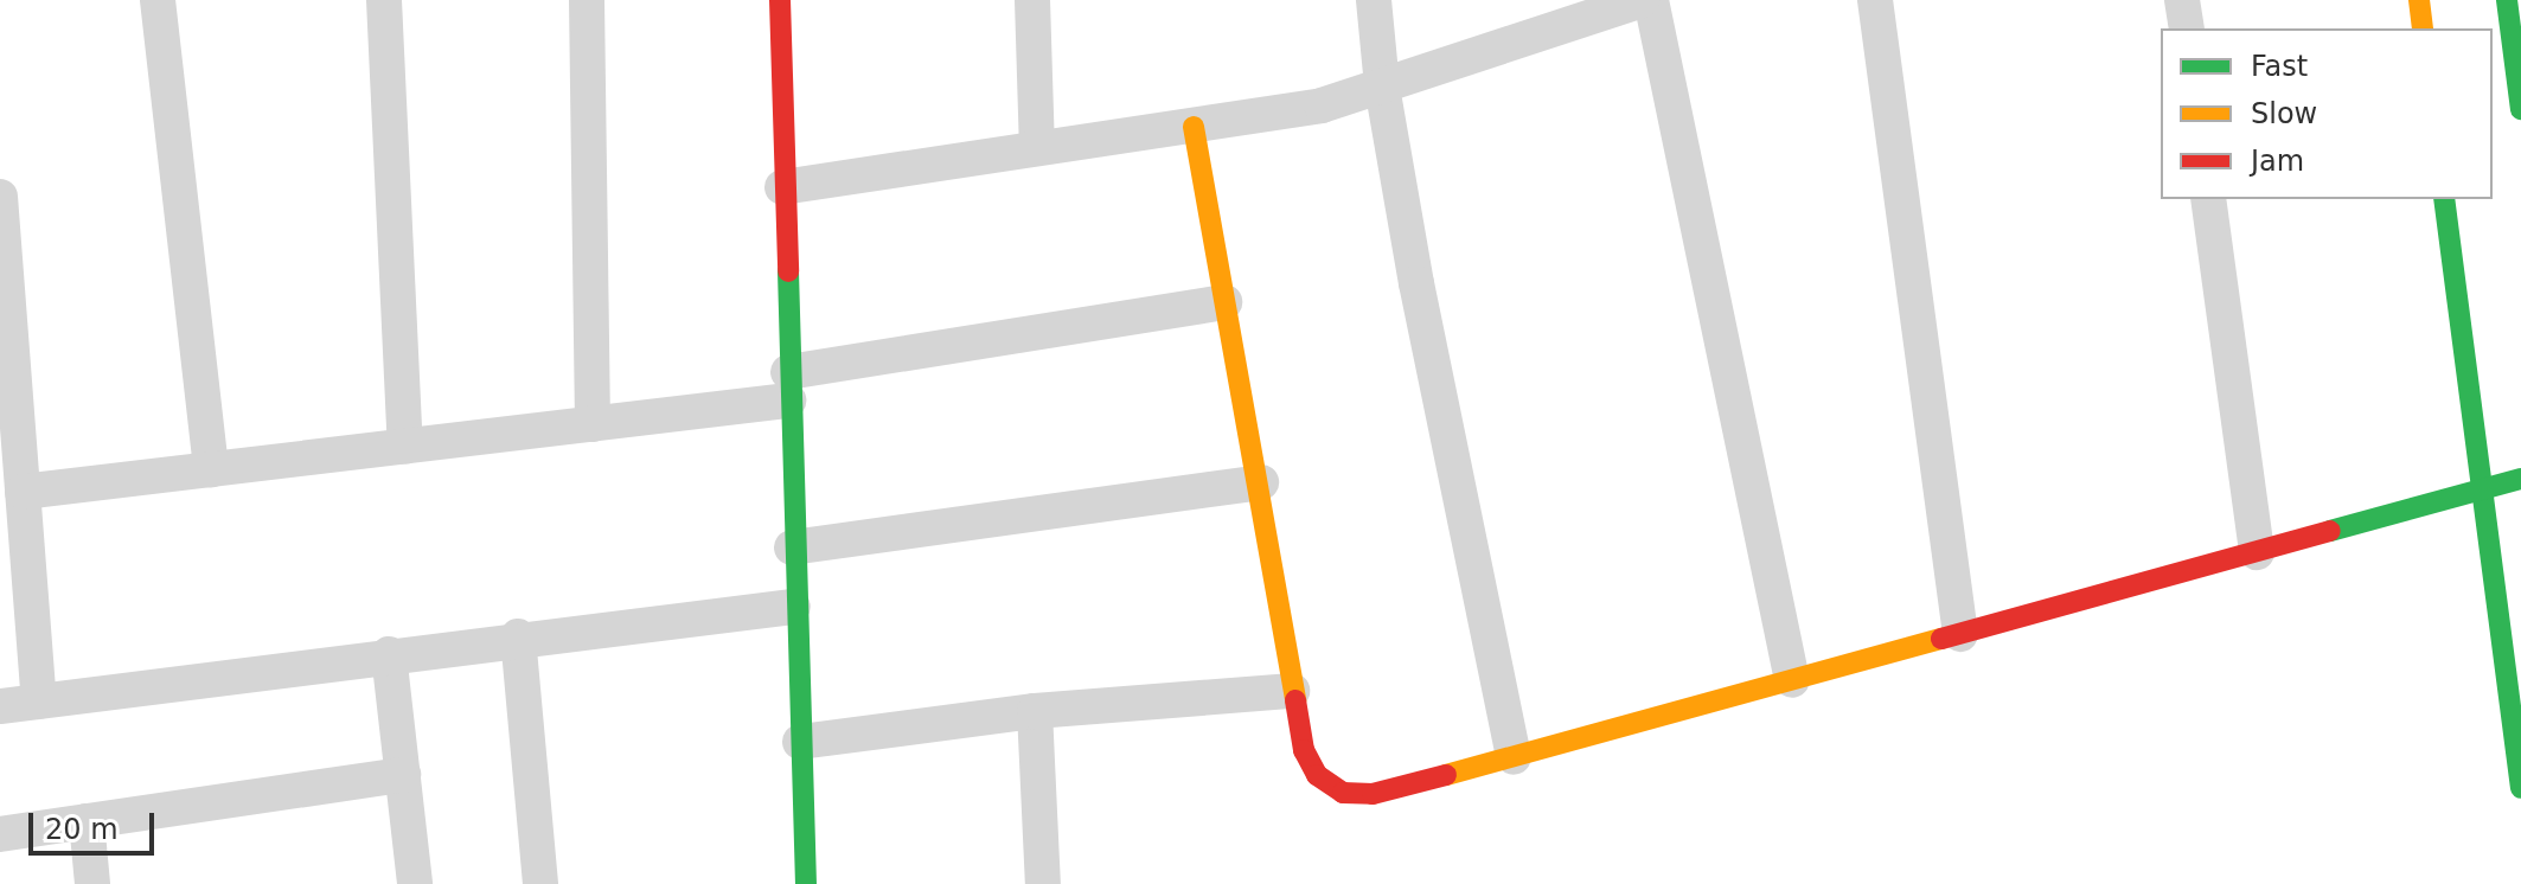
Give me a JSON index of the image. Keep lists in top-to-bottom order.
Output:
{
  "legend": ["Fast", "Slow", "Jam"],
  "scale_bar": "20 m"
}
